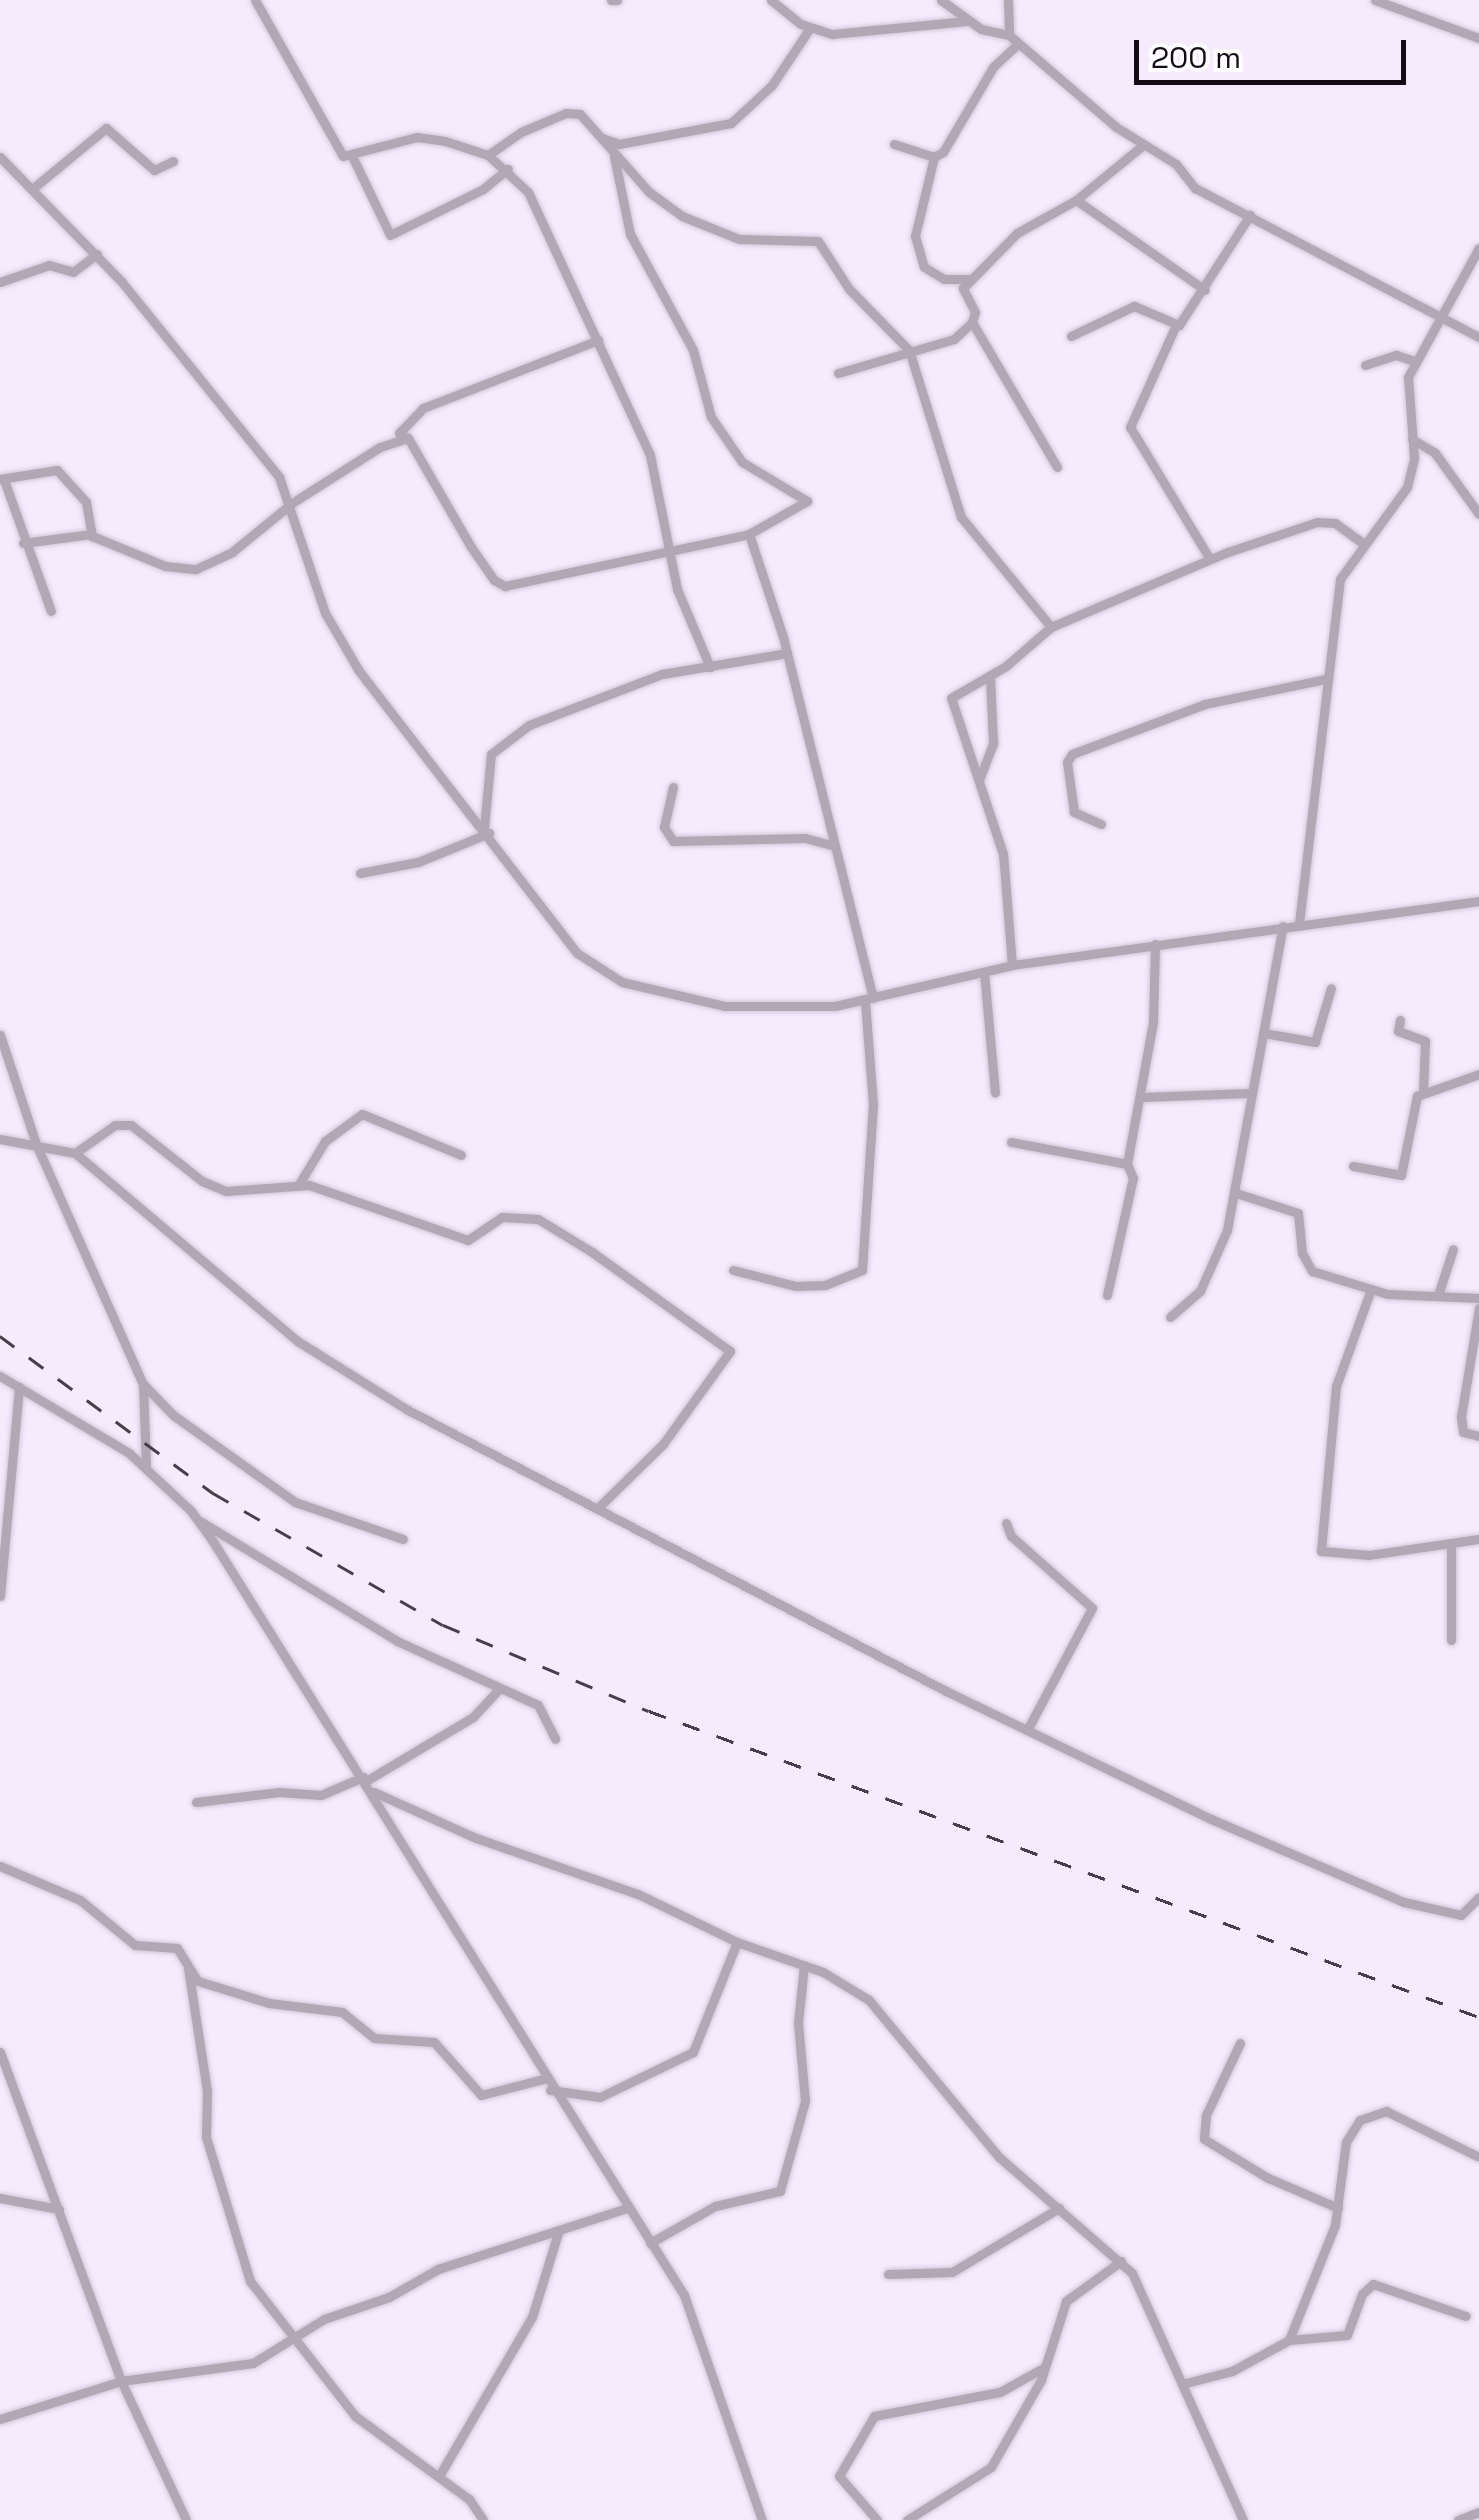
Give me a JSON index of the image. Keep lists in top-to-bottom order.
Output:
{
  "scale_bar": "200 m"
}
